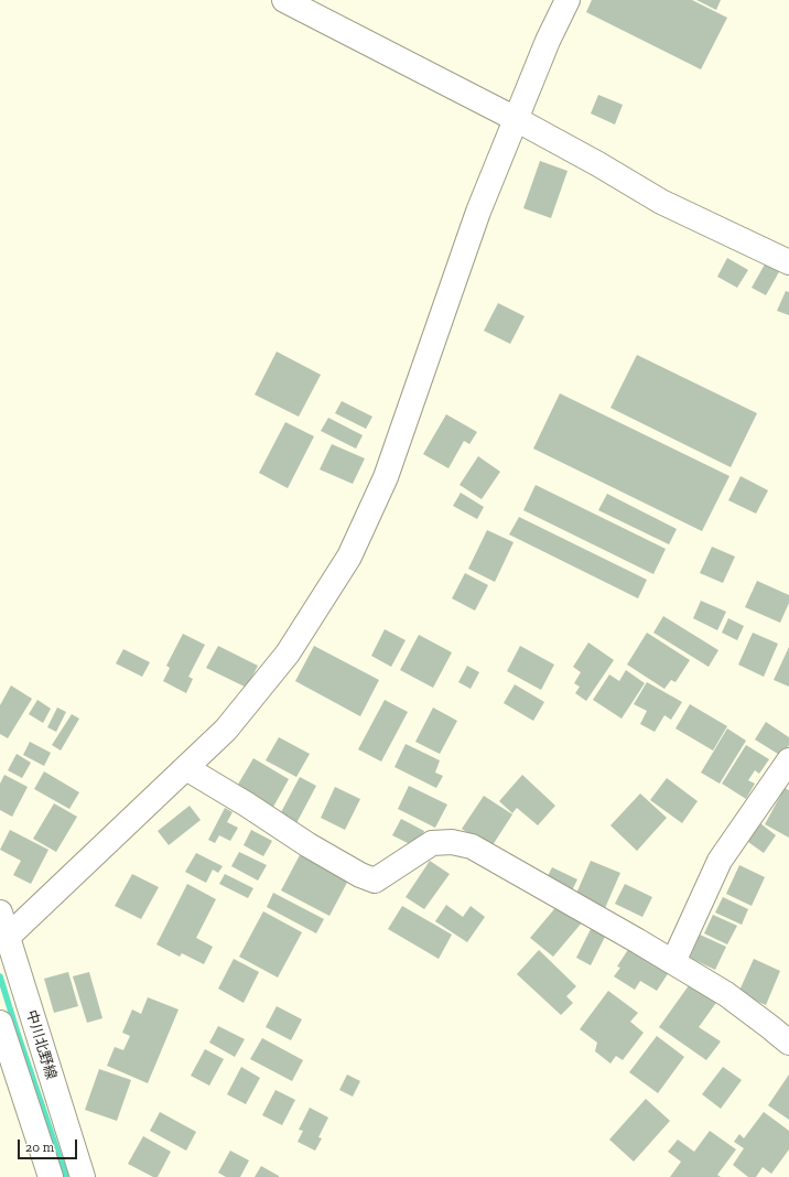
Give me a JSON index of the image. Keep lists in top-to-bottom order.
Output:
{
  "streets": {
    "street": ["中川北野線"]
  },
  "scale_bar": "20 m"
}
